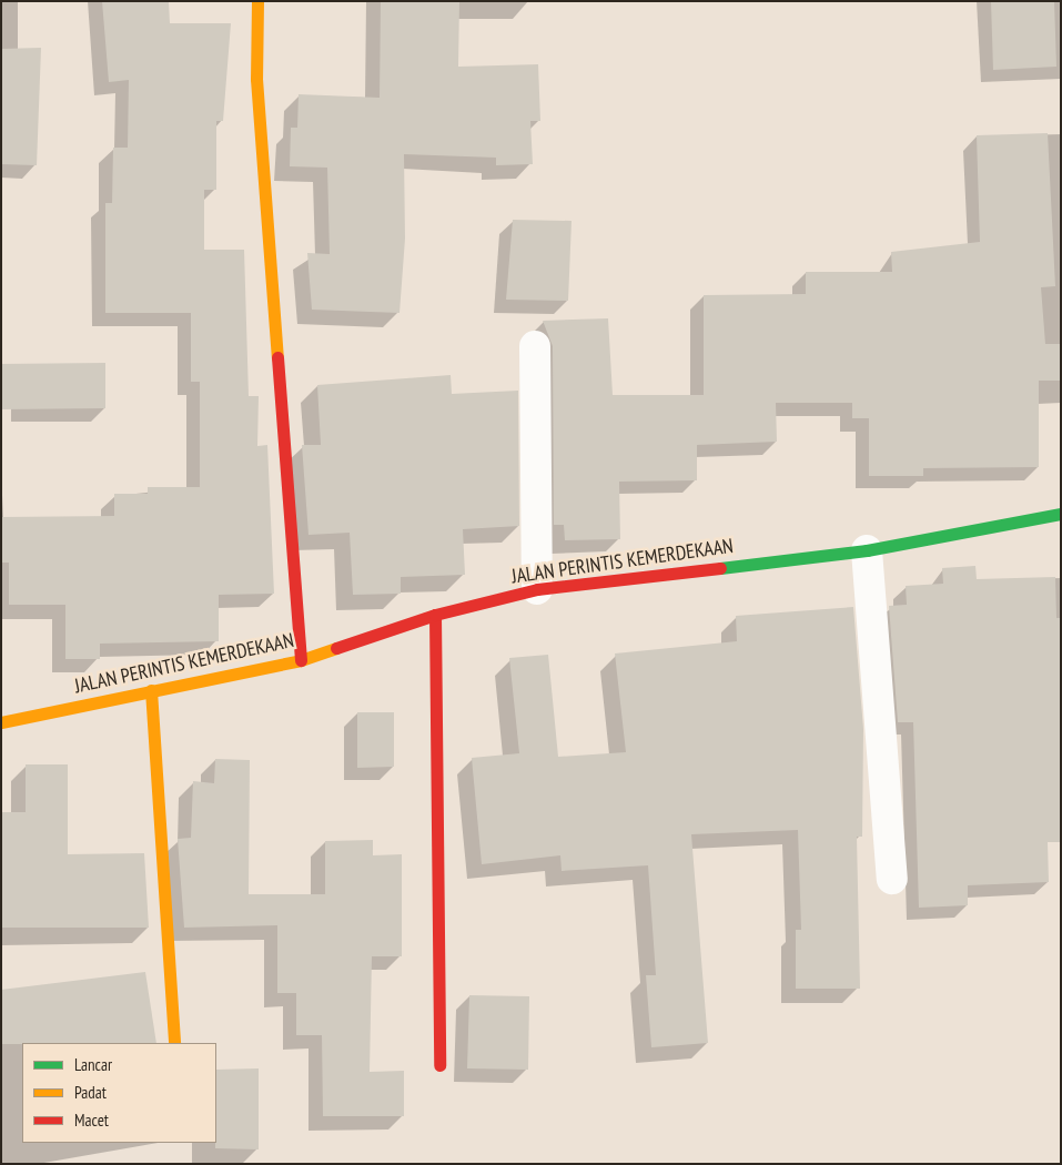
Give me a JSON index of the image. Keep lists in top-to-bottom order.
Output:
{
  "streets": {
    "street": ["JALAN PERINTIS KEMERDEKAAN"]
  },
  "legend": ["Lancar", "Padat", "Macet"]
}
